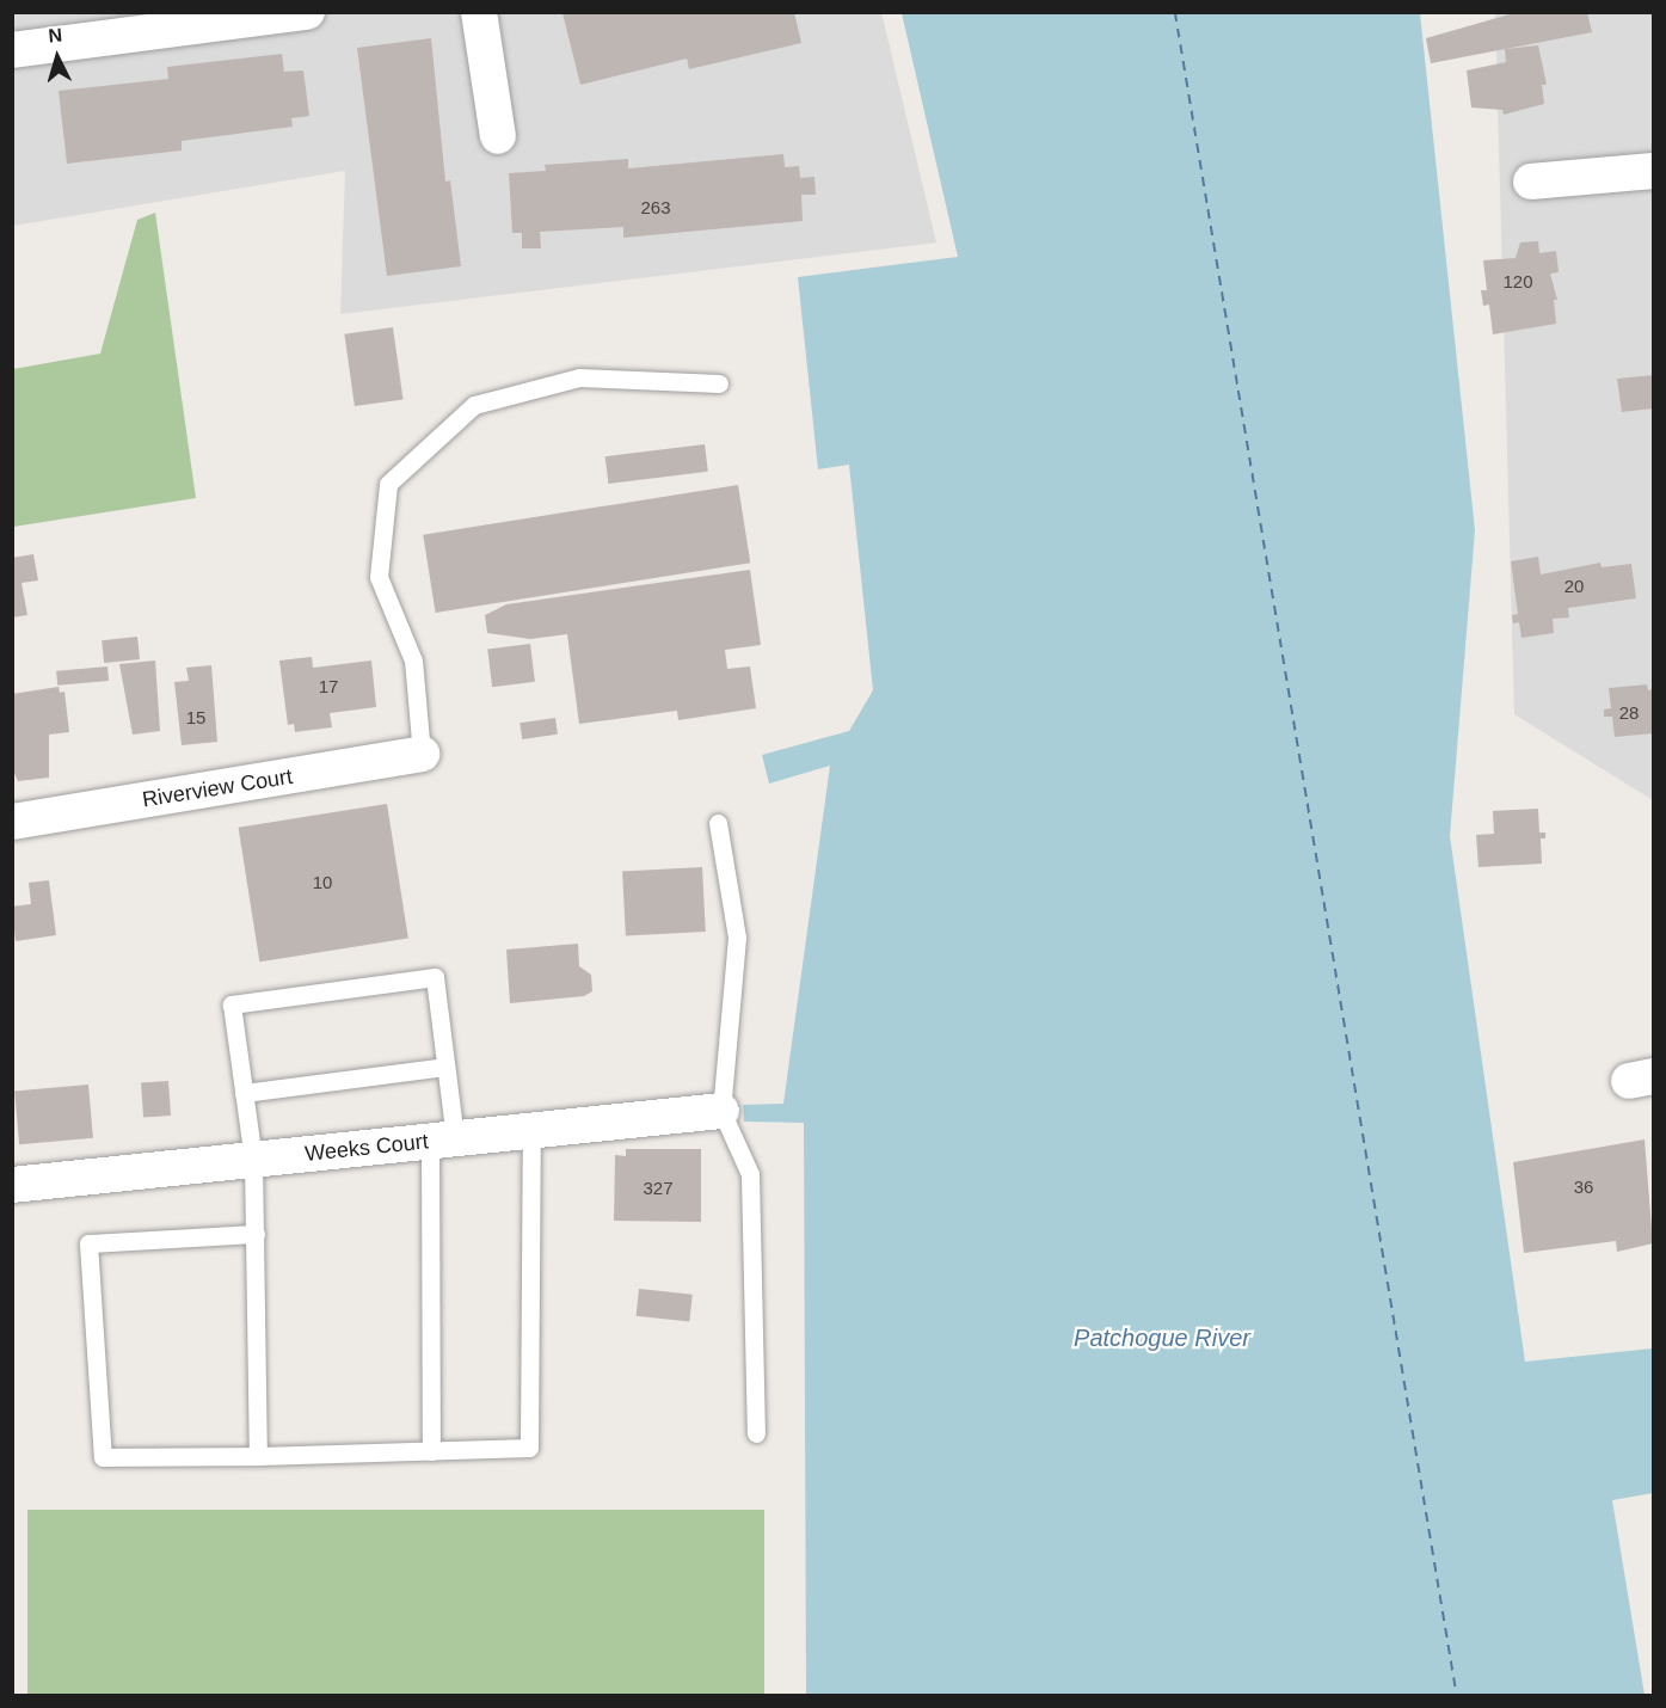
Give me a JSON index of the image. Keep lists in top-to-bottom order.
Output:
{
  "streets": {
    "street": ["Riverview Court", "Weeks Court"]
  },
  "water": ["Patchogue River"],
  "house_numbers": [
    "263",
    "120",
    "20",
    "17",
    "28",
    "15",
    "10",
    "36",
    "327"
  ],
  "north": "top"
}
